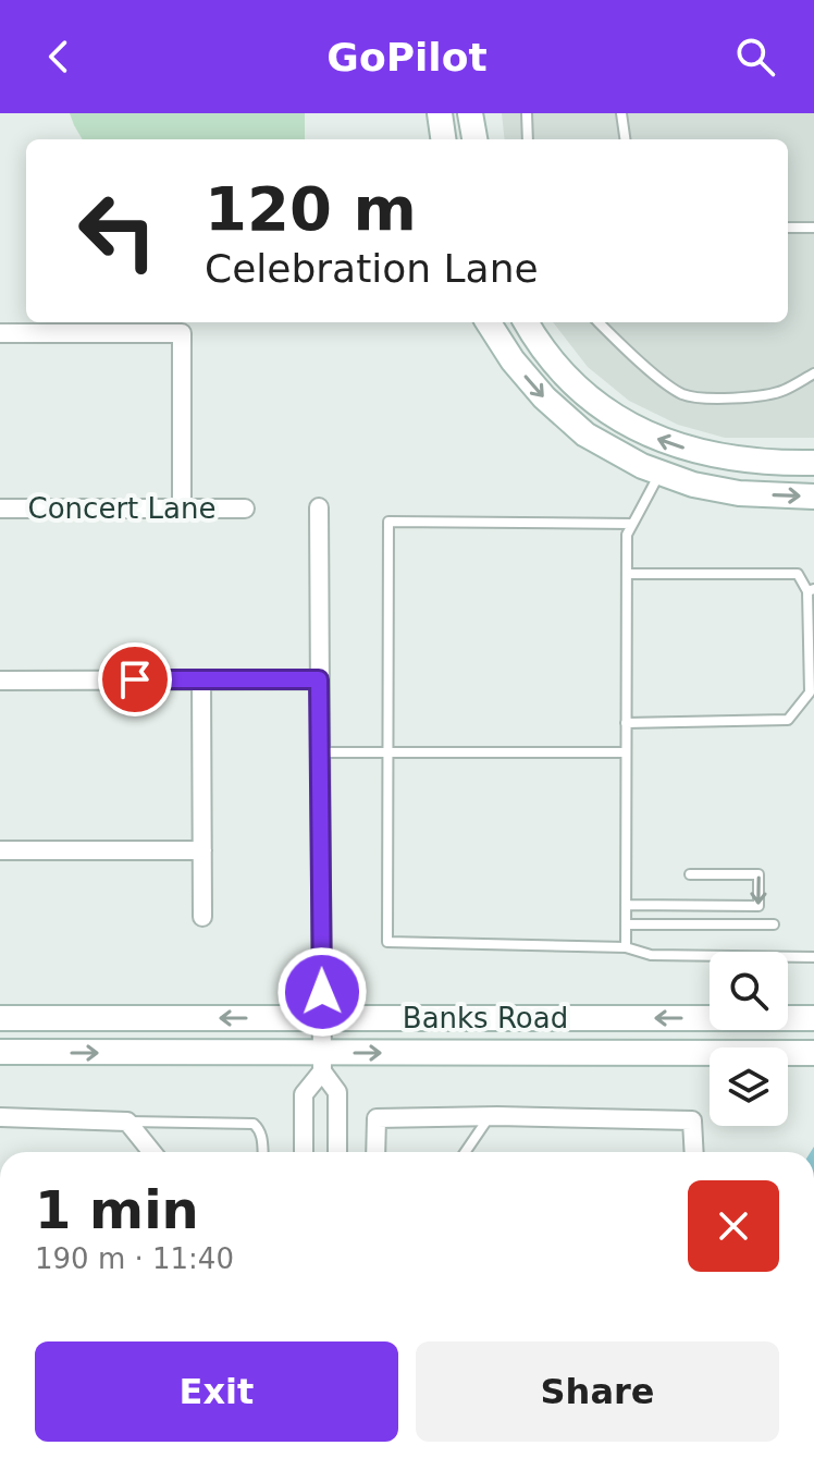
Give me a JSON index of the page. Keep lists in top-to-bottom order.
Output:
{
  "streets": {
    "street": ["Concert Lane", "Banks Road"]
  },
  "page": {
    "header": "GoPilot",
    "turn": ["120 m", "Celebration Lane"],
    "heading": ["1 min", "190 m · 11:40"],
    "buttons": ["Exit", "Share"]
  }
}
